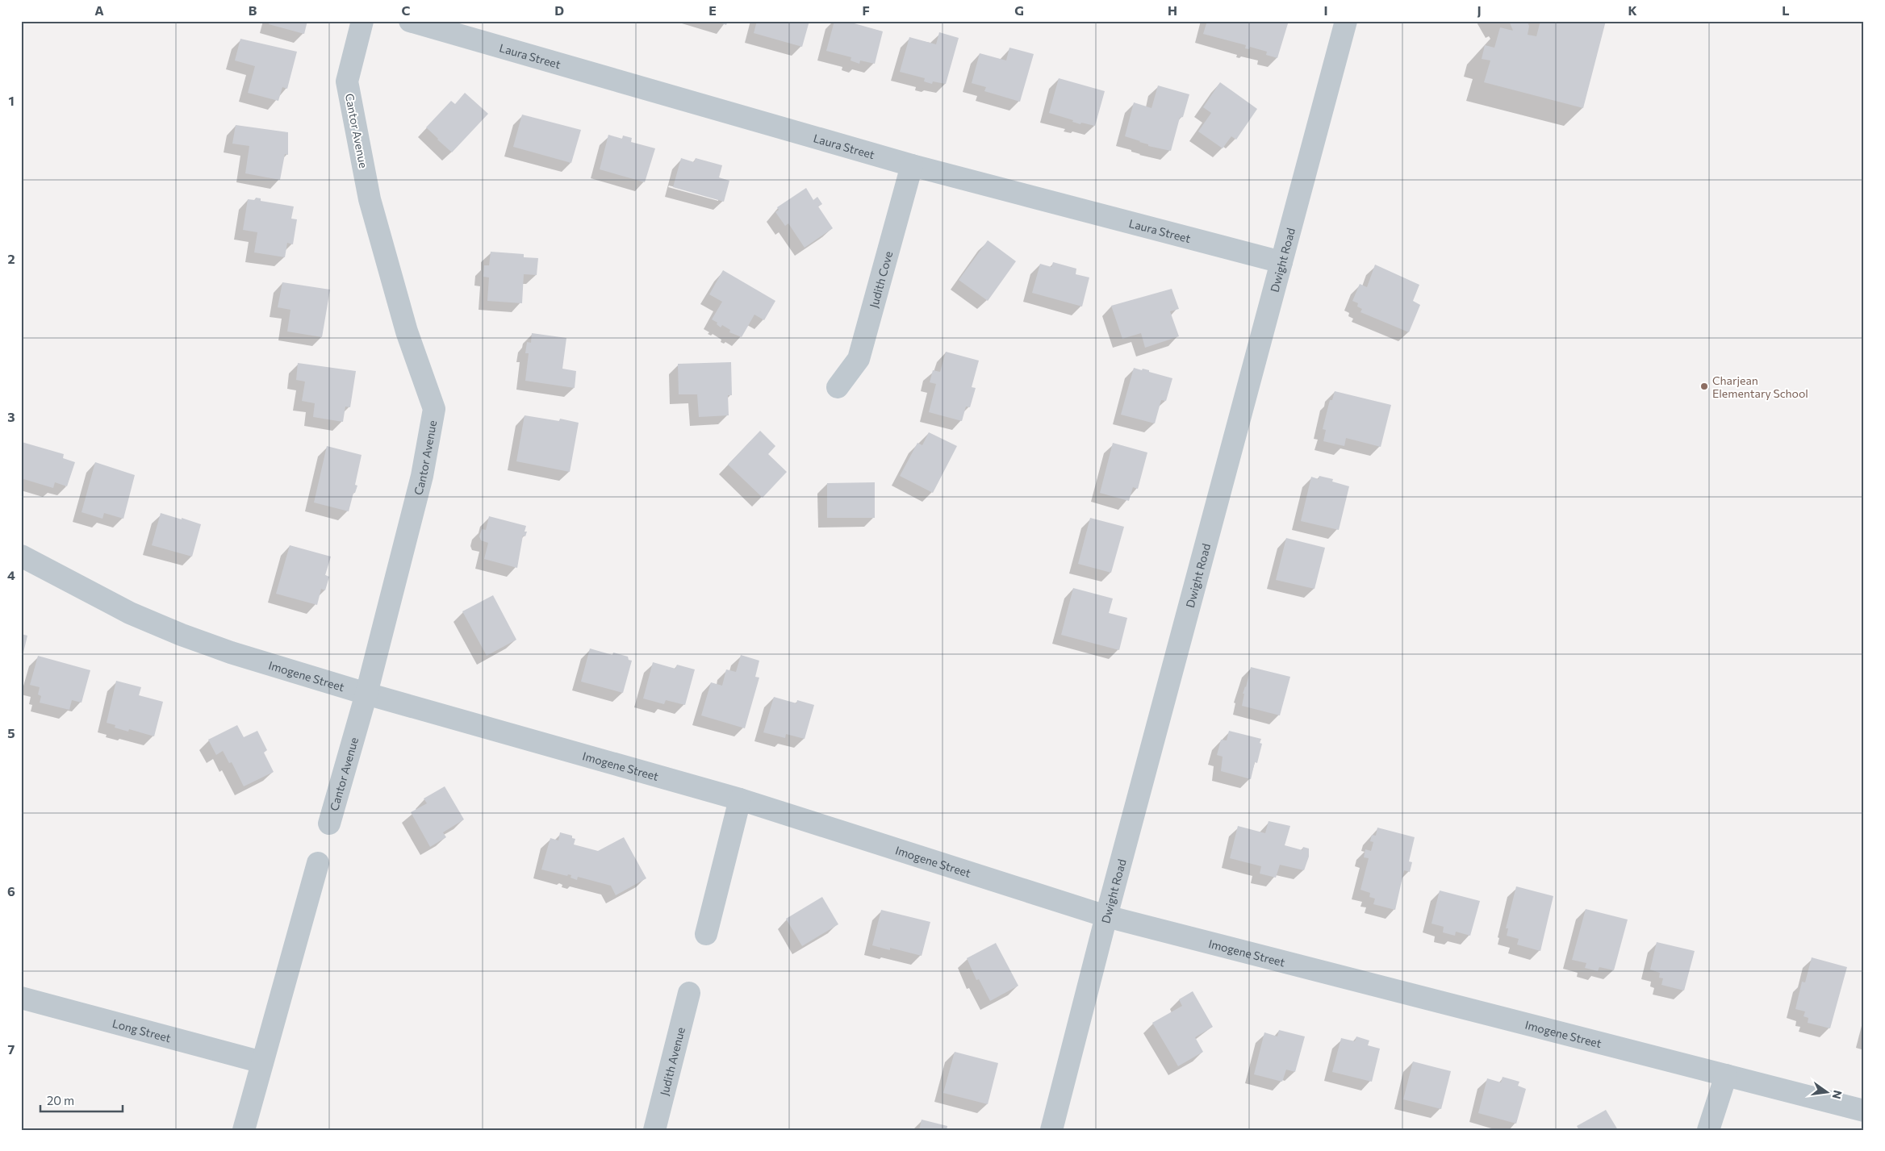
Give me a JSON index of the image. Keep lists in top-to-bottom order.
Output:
{
  "streets": {
    "street": [
      "Laura Street",
      "Cantor Avenue",
      "Dwight Road",
      "Judith Cove",
      "Imogene Street",
      "Long Street",
      "Judith Avenue"
    ]
  },
  "crossings": [
    ["Laura Street", "Dwight Road"],
    ["Laura Street", "Judith Cove"],
    ["Cantor Avenue", "Imogene Street"],
    ["Dwight Road", "Imogene Street"]
  ],
  "places": ["Charjean Elementary School"],
  "scale_bar": "20 m",
  "north": "right",
  "grid": {
    "columns": [
      "A",
      "B",
      "C",
      "D",
      "E",
      "F",
      "G",
      "H",
      "I",
      "J",
      "K",
      "L"
    ],
    "rows": [
      "1",
      "2",
      "3",
      "4",
      "5",
      "6",
      "7"
    ]
  }
}
